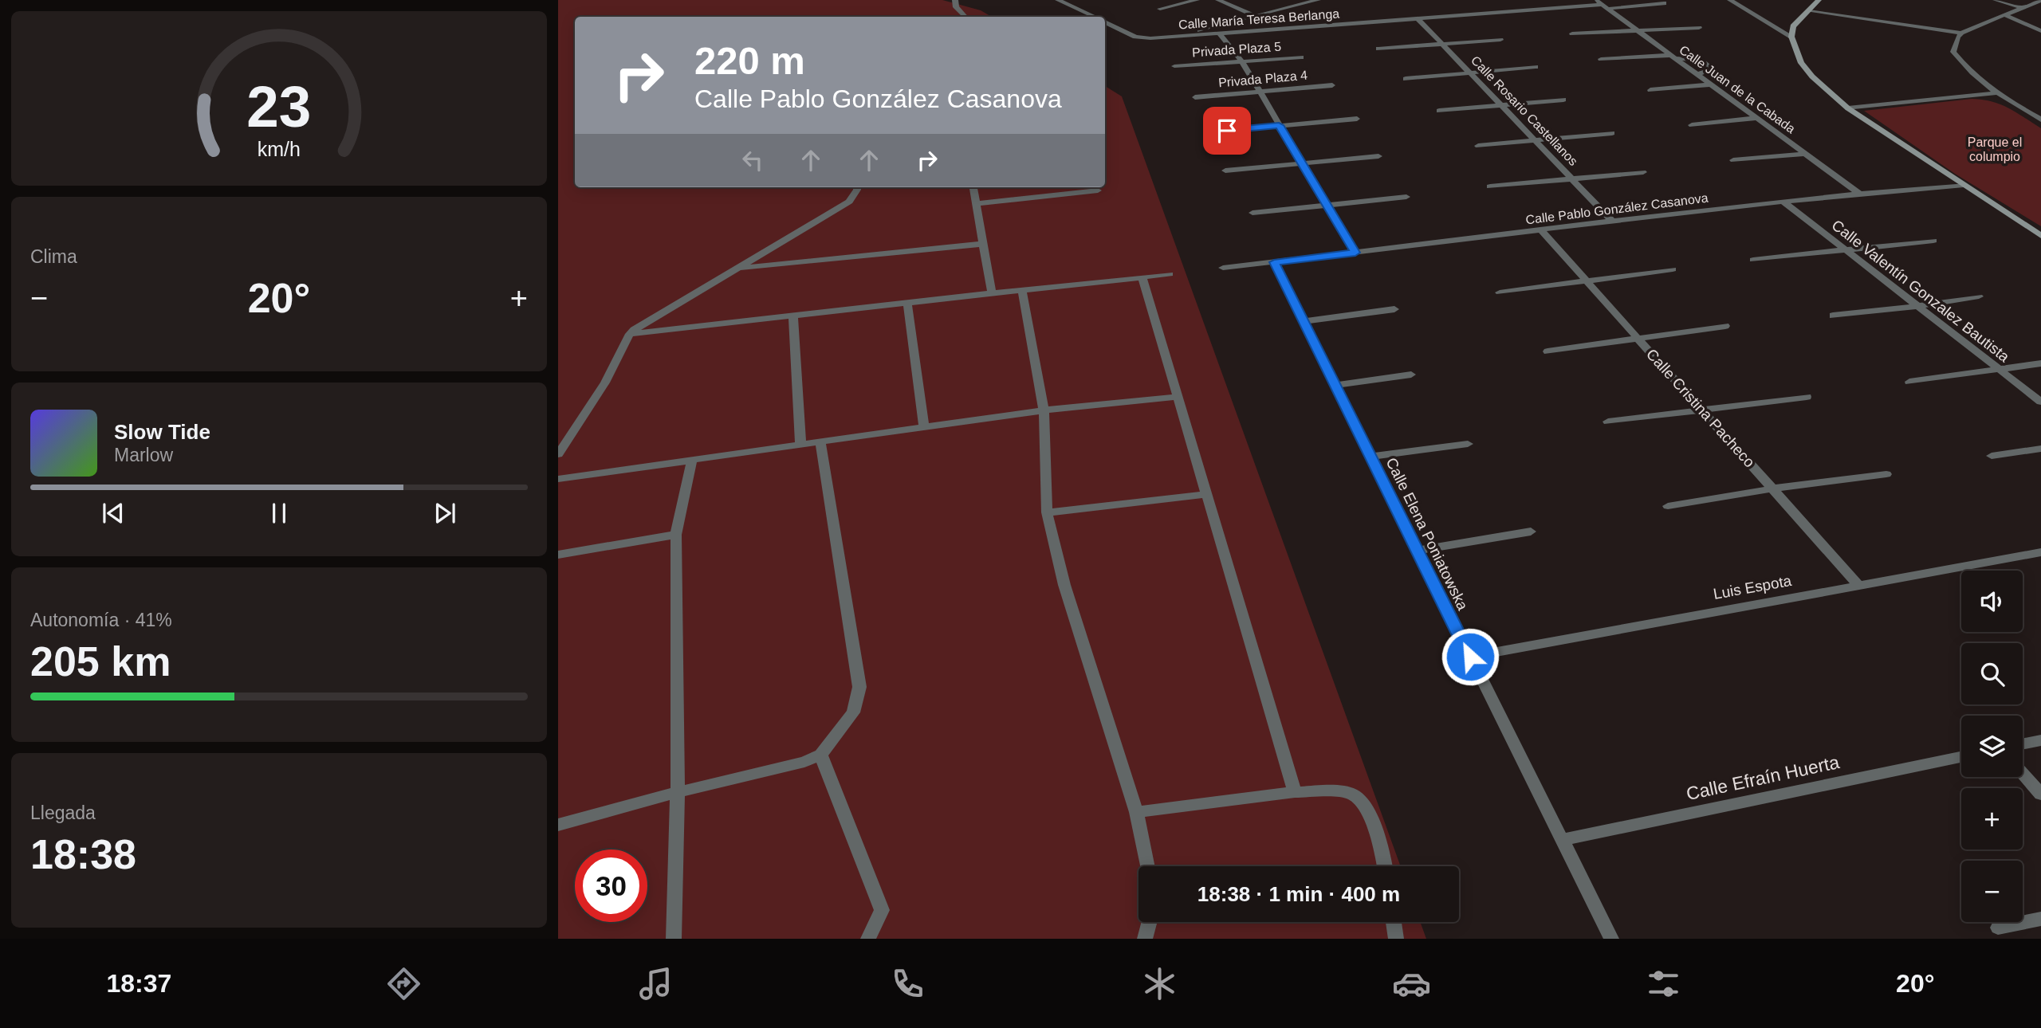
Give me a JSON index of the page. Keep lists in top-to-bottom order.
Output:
{
  "streets": {
    "street": [
      "Calle María Teresa Berlanga",
      "Privada Plaza 5",
      "Privada Plaza 4",
      "Calle Juan de la Cabada",
      "Calle Rosario Castellanos",
      "Calle Pablo González Casanova",
      "Calle Valentín Gonzalez Bautista",
      "Calle Cristina Pacheco",
      "Calle Elena Poniatowska",
      "Luis Espota",
      "Calle Efraín Huerta"
    ]
  },
  "crossings": [
    ["Calle María Teresa Berlanga", "Calle Juan de la Cabada"],
    ["Calle María Teresa Berlanga", "Calle Rosario Castellanos"],
    ["Calle Juan de la Cabada", "Calle Pablo González Casanova"],
    ["Calle Rosario Castellanos", "Calle Pablo González Casanova"],
    ["Calle Pablo González Casanova", "Calle Valentín Gonzalez Bautista"],
    ["Calle Pablo González Casanova", "Calle Cristina Pacheco"],
    ["Calle Pablo González Casanova", "Calle Elena Poniatowska"],
    ["Calle Cristina Pacheco", "Luis Espota"],
    ["Calle Elena Poniatowska", "Luis Espota"],
    ["Calle Elena Poniatowska", "Calle Efraín Huerta"]
  ],
  "parks": ["Parque el columpio"],
  "page": {
    "turn": ["220 m", "Calle Pablo González Casanova"],
    "tile": [
      "Clima",
      ["Autonomía · 41%", "205 km"],
      ["Llegada", "18:38"]
    ],
    "heat": ["−", "20°", "+"],
    "song": ["Slow Tide", "Marlow"],
    "map_buttons": ["+", "−"],
    "limit": "30",
    "trip": "18:38 · 1 min · 400 m",
    "tabs": ["18:37", "20°"],
    "gauge": ["23", "km/h"]
  }
}
